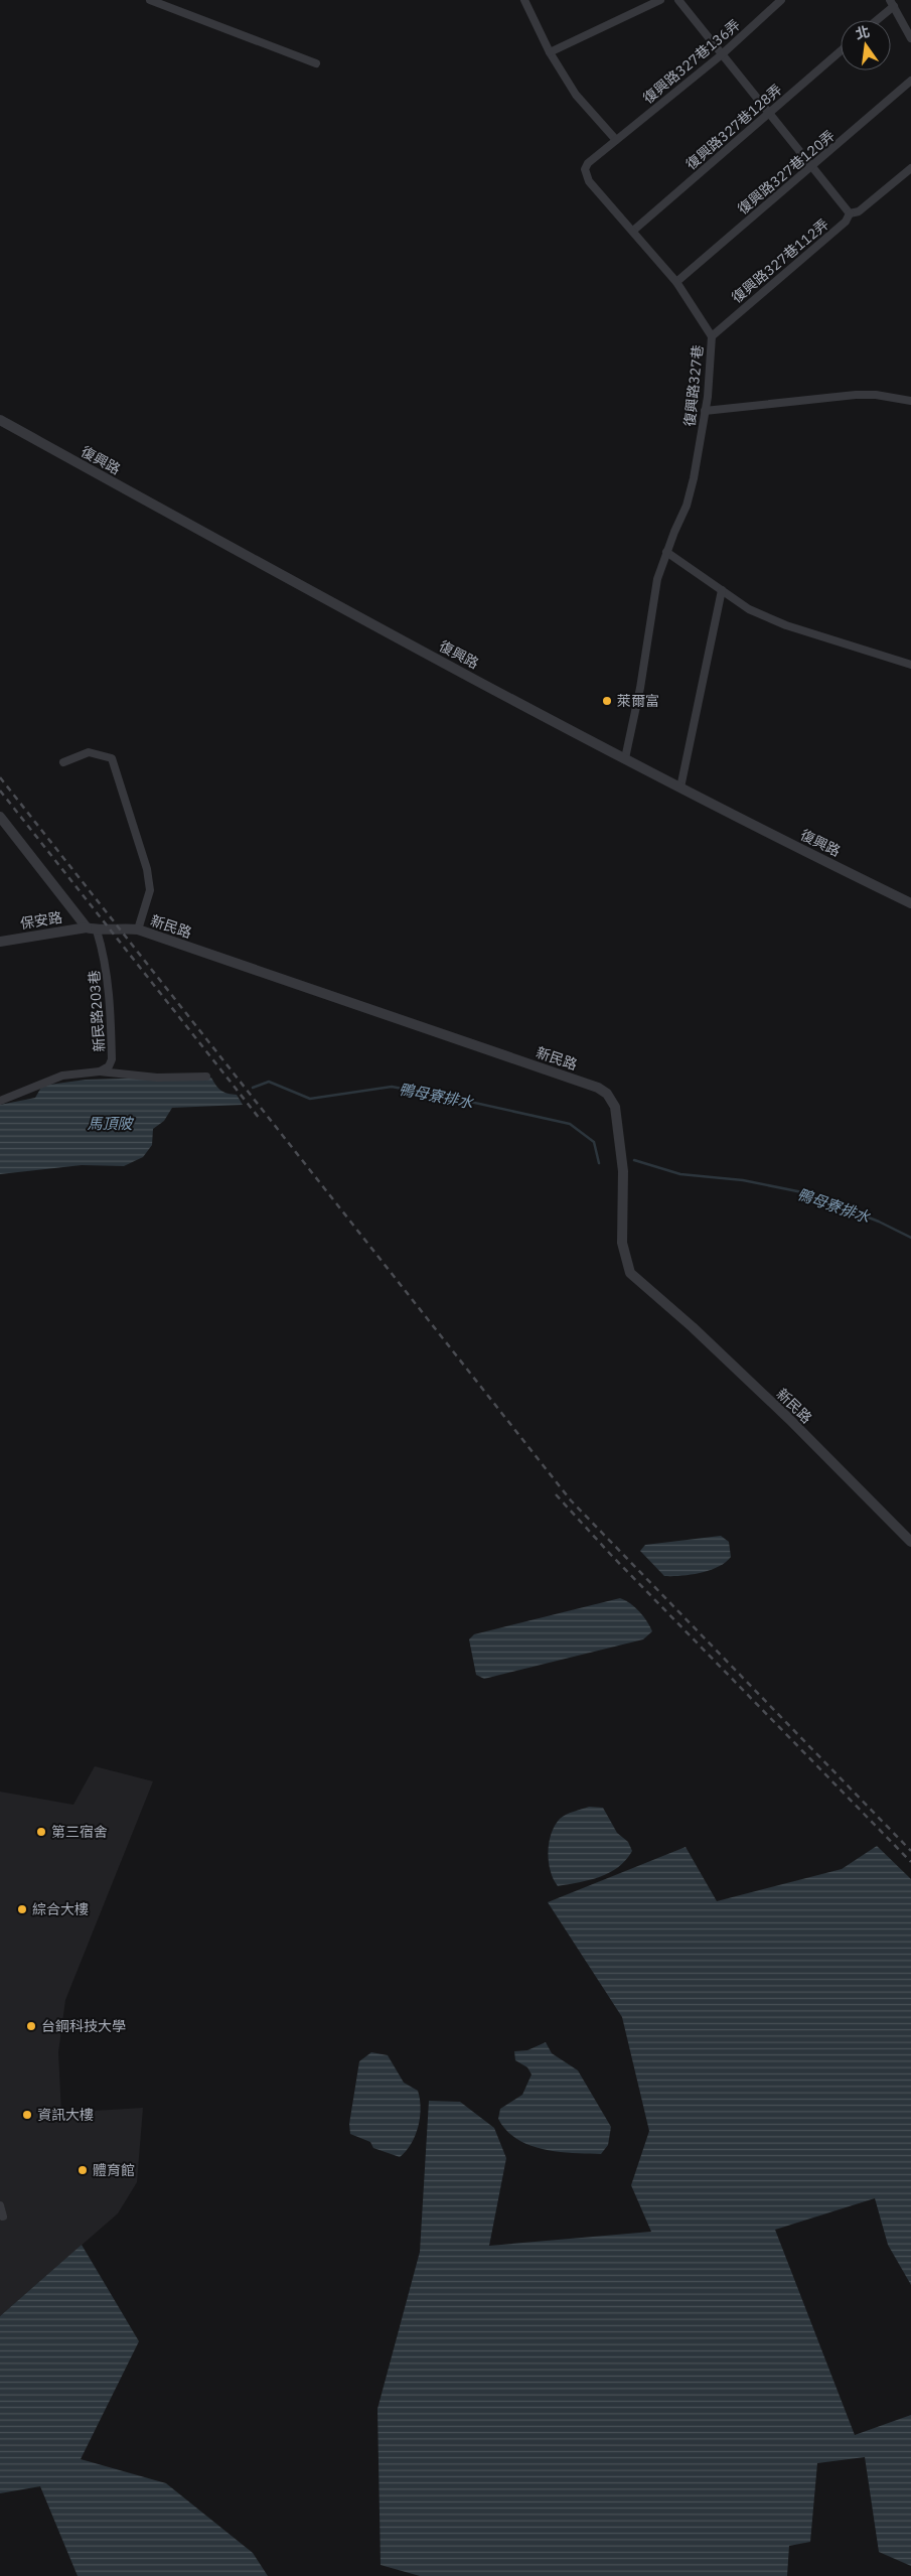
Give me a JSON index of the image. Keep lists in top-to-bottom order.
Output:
{
  "streets": {
    "street": [
      "復興路327巷136弄",
      "復興路327巷128弄",
      "復興路327巷120弄",
      "復興路327巷112弄",
      "復興路327巷",
      "復興路",
      "保安路",
      "新民路",
      "新民路203巷"
    ]
  },
  "crossings": [
    ["復興路327巷136弄", "復興路327巷"],
    ["復興路327巷128弄", "復興路327巷"],
    ["復興路327巷120弄", "復興路327巷"],
    ["復興路327巷112弄", "復興路327巷"],
    ["復興路327巷", "復興路"],
    ["保安路", "新民路"],
    ["保安路", "新民路203巷"],
    ["新民路", "新民路203巷"]
  ],
  "water": ["鴨母寮排水", "馬頂陂"],
  "places": [
    "萊爾富",
    "第三宿舍",
    "綜合大樓",
    "台鋼科技大學",
    "資訊大樓",
    "體育館"
  ],
  "north": "top"
}
